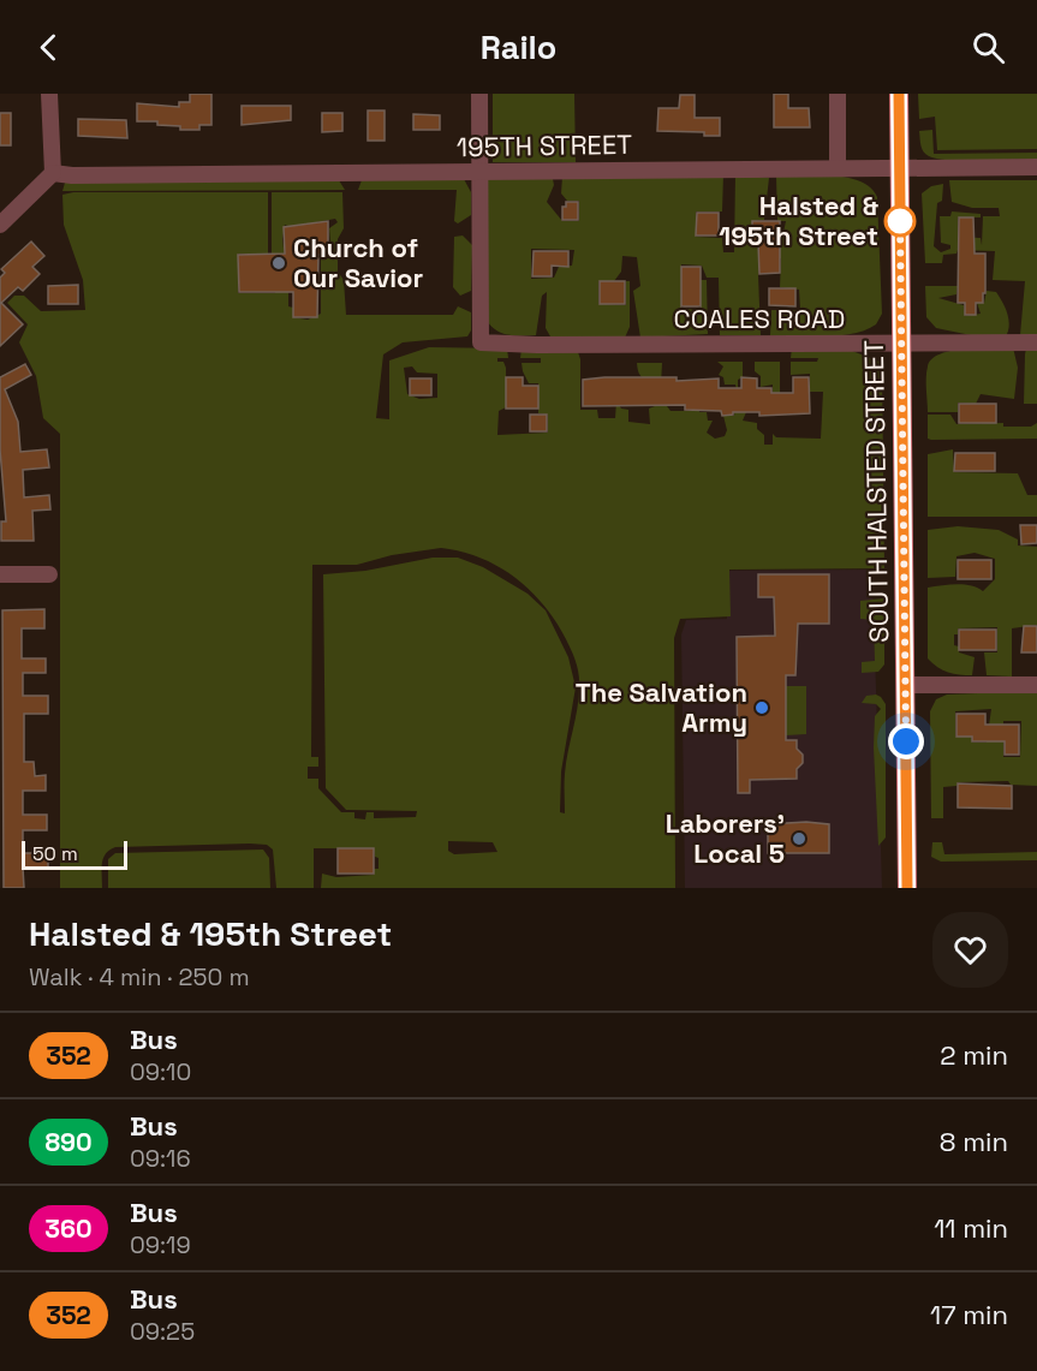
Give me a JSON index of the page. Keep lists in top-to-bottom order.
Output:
{
  "streets": {
    "main road": ["SOUTH HALSTED STREET"],
    "street": ["195TH STREET", "COALES ROAD"]
  },
  "crossings": [
    ["195TH STREET", "COALES ROAD"],
    ["195TH STREET", "SOUTH HALSTED STREET"],
    ["COALES ROAD", "SOUTH HALSTED STREET"]
  ],
  "places": [
    "Halsted & 195th Street",
    "Church of Our Savior",
    "The Salvation Army",
    "Laborers' Local 5"
  ],
  "lines": ["bus line 352"],
  "scale_bar": "50 m",
  "page": {
    "header": "Railo",
    "scale": "50 m",
    "heading": ["Halsted & 195th Street", "Walk · 4 min · 250 m"],
    "list": [
      {
        "mark": "352",
        "name": "Bus",
        "note": "09:10",
        "value": "2 min"
      },
      {
        "mark": "890",
        "name": "Bus",
        "note": "09:16",
        "value": "8 min"
      },
      {
        "mark": "360",
        "name": "Bus",
        "note": "09:19",
        "value": "11 min"
      },
      {
        "mark": "352",
        "name": "Bus",
        "note": "09:25",
        "value": "17 min"
      }
    ]
  }
}
